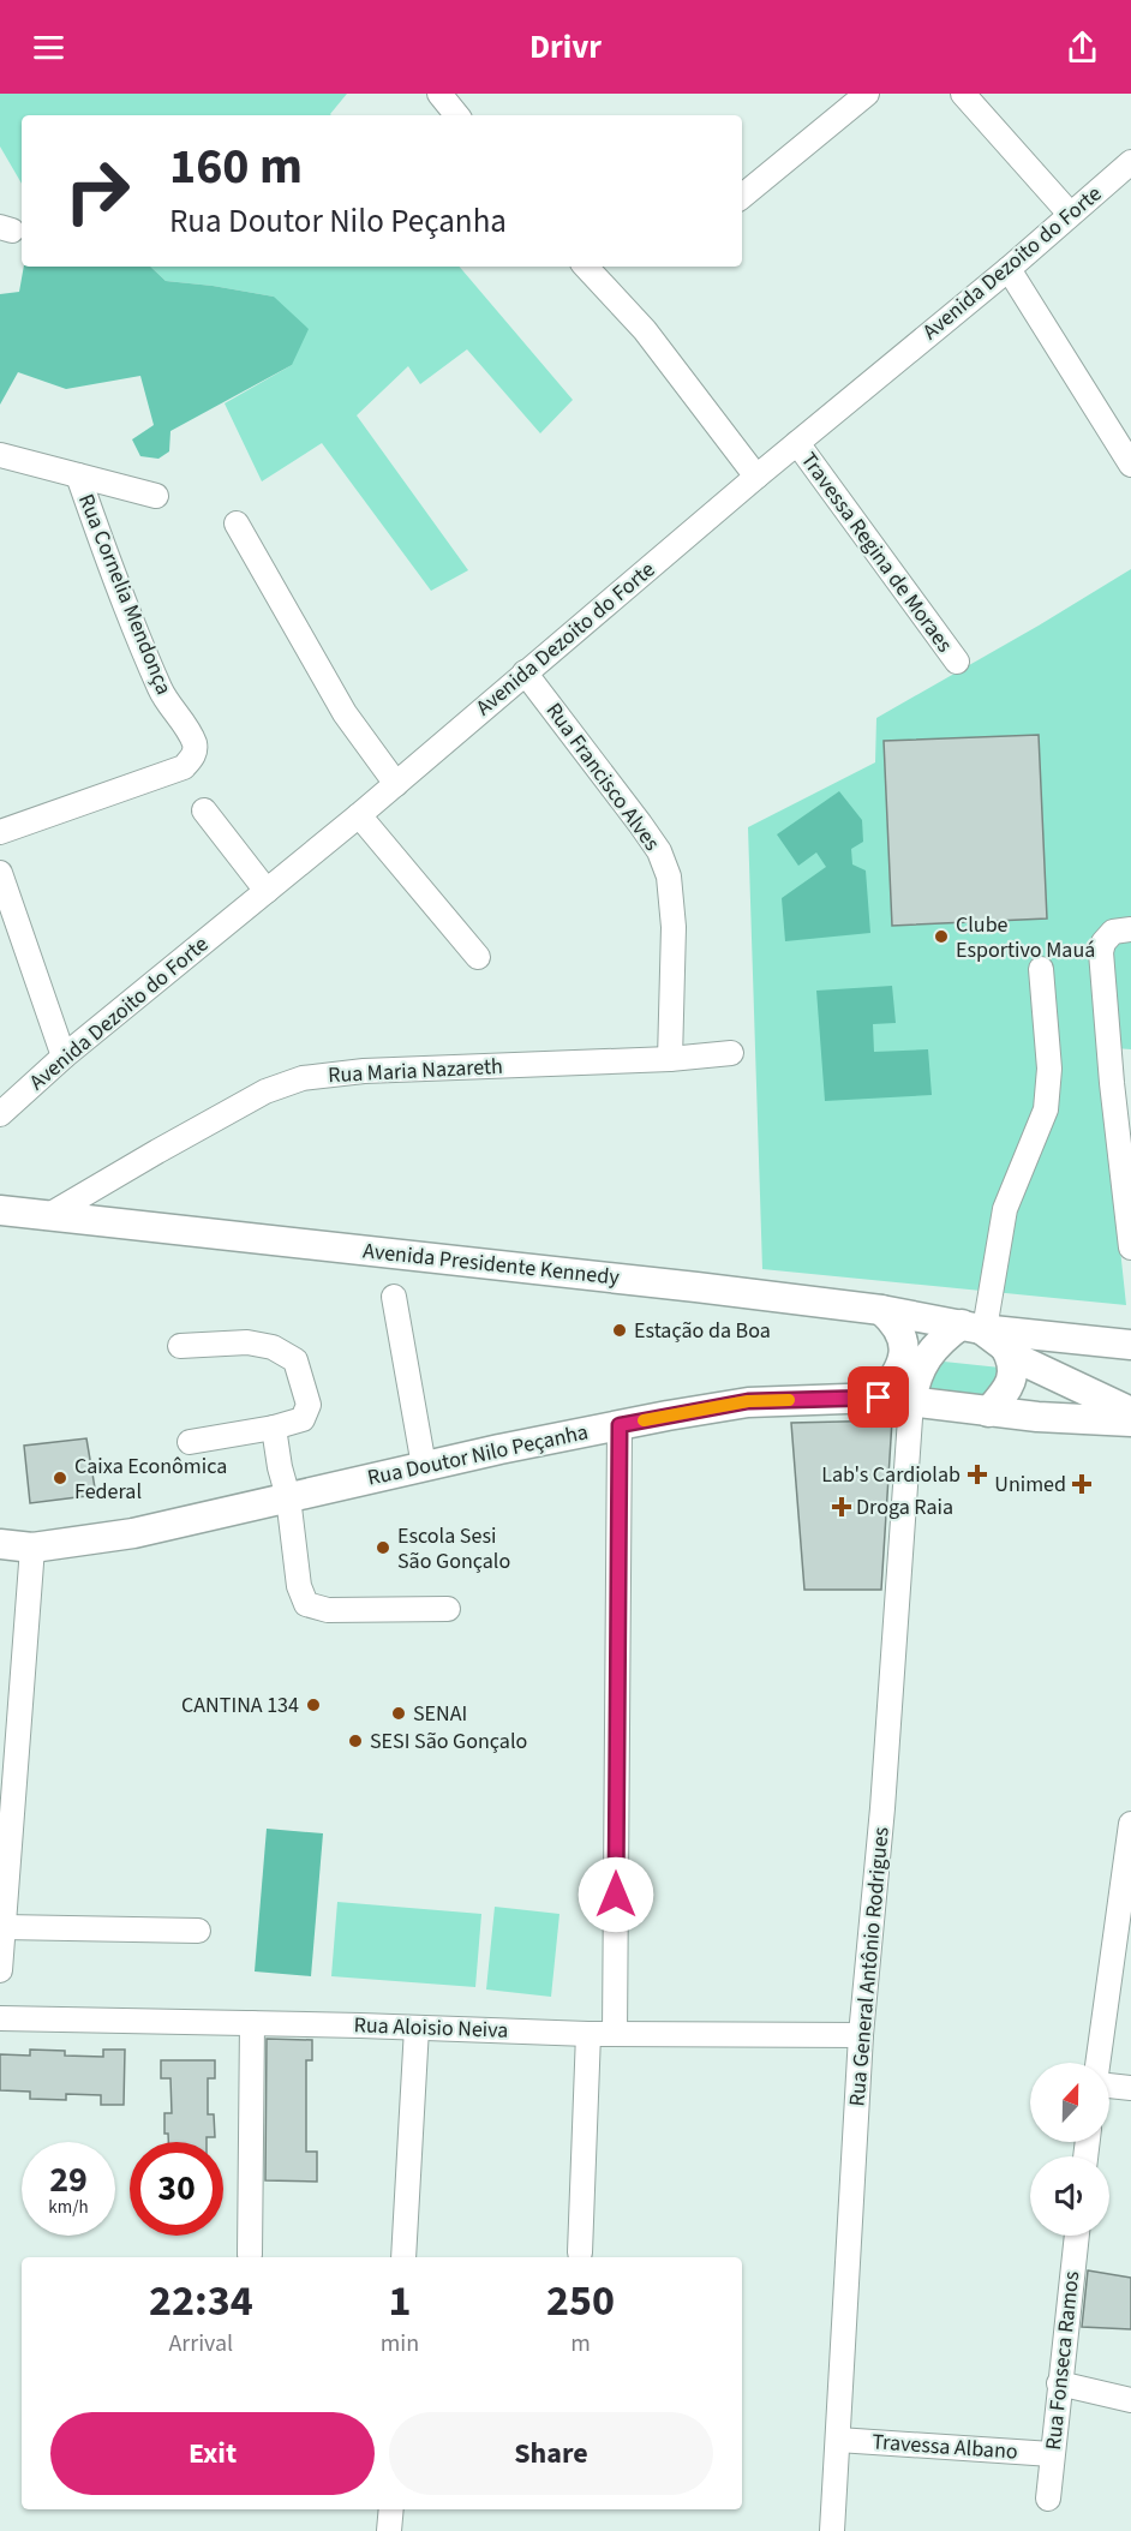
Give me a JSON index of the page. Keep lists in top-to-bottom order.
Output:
{
  "streets": {
    "main road": ["Avenida Presidente Kennedy", "Rua Doutor Nilo Peçanha"],
    "street": [
      "Avenida Dezoito do Forte",
      "Travessa Regina de Moraes",
      "Rua Cornelia Mendonça",
      "Rua Francisco Alves",
      "Rua Maria Nazareth",
      "Rua General Antônio Rodrigues",
      "Rua Aloisio Neiva",
      "Rua Fonseca Ramos",
      "Travessa Albano"
    ]
  },
  "crossings": [
    ["Avenida Dezoito do Forte", "Travessa Regina de Moraes"],
    ["Avenida Dezoito do Forte", "Rua Francisco Alves"],
    ["Rua Francisco Alves", "Rua Maria Nazareth"],
    ["Rua Maria Nazareth", "Avenida Presidente Kennedy"],
    ["Avenida Presidente Kennedy", "Rua Doutor Nilo Peçanha"],
    ["Avenida Presidente Kennedy", "Rua General Antônio Rodrigues"],
    ["Rua Doutor Nilo Peçanha", "Rua General Antônio Rodrigues"],
    ["Rua General Antônio Rodrigues", "Rua Aloisio Neiva"],
    ["Rua General Antônio Rodrigues", "Travessa Albano"],
    ["Rua Fonseca Ramos", "Travessa Albano"]
  ],
  "places": {
    "other": [
      "Clube Esportivo Mauá",
      "Estação da Boa",
      "Caixa Econômica Federal",
      "Escola Sesi São Gonçalo",
      "CANTINA 134",
      "SENAI",
      "SESI São Gonçalo"
    ],
    "health": ["Lab's Cardiolab", "Unimed", "Droga Raia"]
  },
  "north": "top",
  "page": {
    "header": "Drivr",
    "turn": ["160 m", "Rua Doutor Nilo Peçanha"],
    "speed": "29 km/h",
    "limit": "30",
    "eta": [
      "22:34",
      "Arrival",
      "1",
      "min",
      "250",
      "m"
    ],
    "buttons": ["Exit", "Share"]
  }
}
